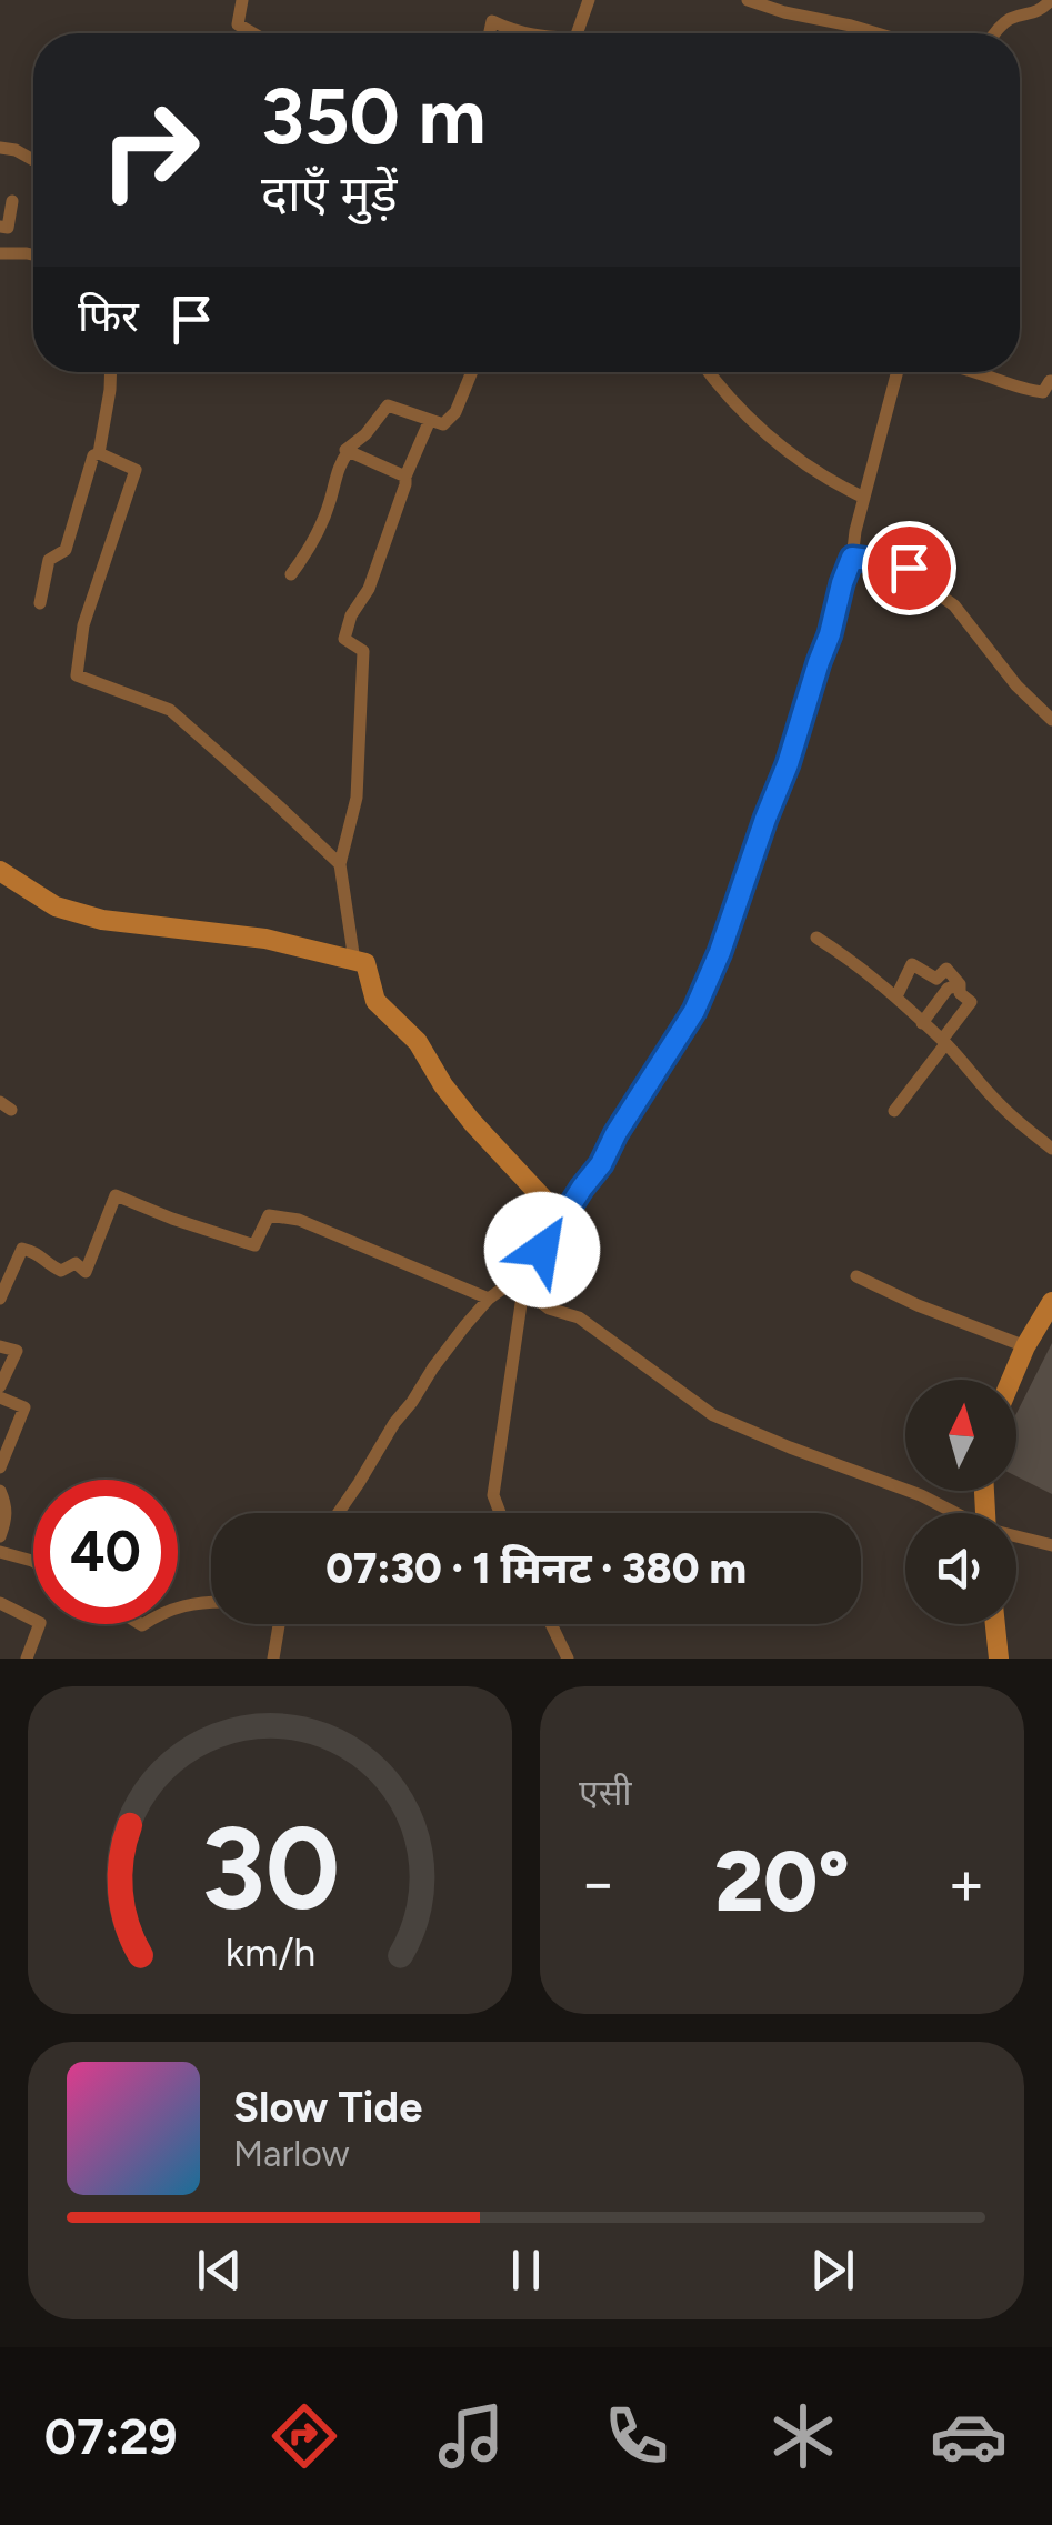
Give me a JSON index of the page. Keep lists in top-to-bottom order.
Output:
{
  "north": "top",
  "page": {
    "turn": ["350 m", "दाएँ मुड़ें"],
    "then": "फिर",
    "limit": "40",
    "trip": "07:30 · 1 मिनट · 380 m",
    "tile": "एसी",
    "heat": ["−", "20°", "+"],
    "song": ["Slow Tide", "Marlow"],
    "tabs": "07:29",
    "gauge": ["30", "km/h"]
  }
}
